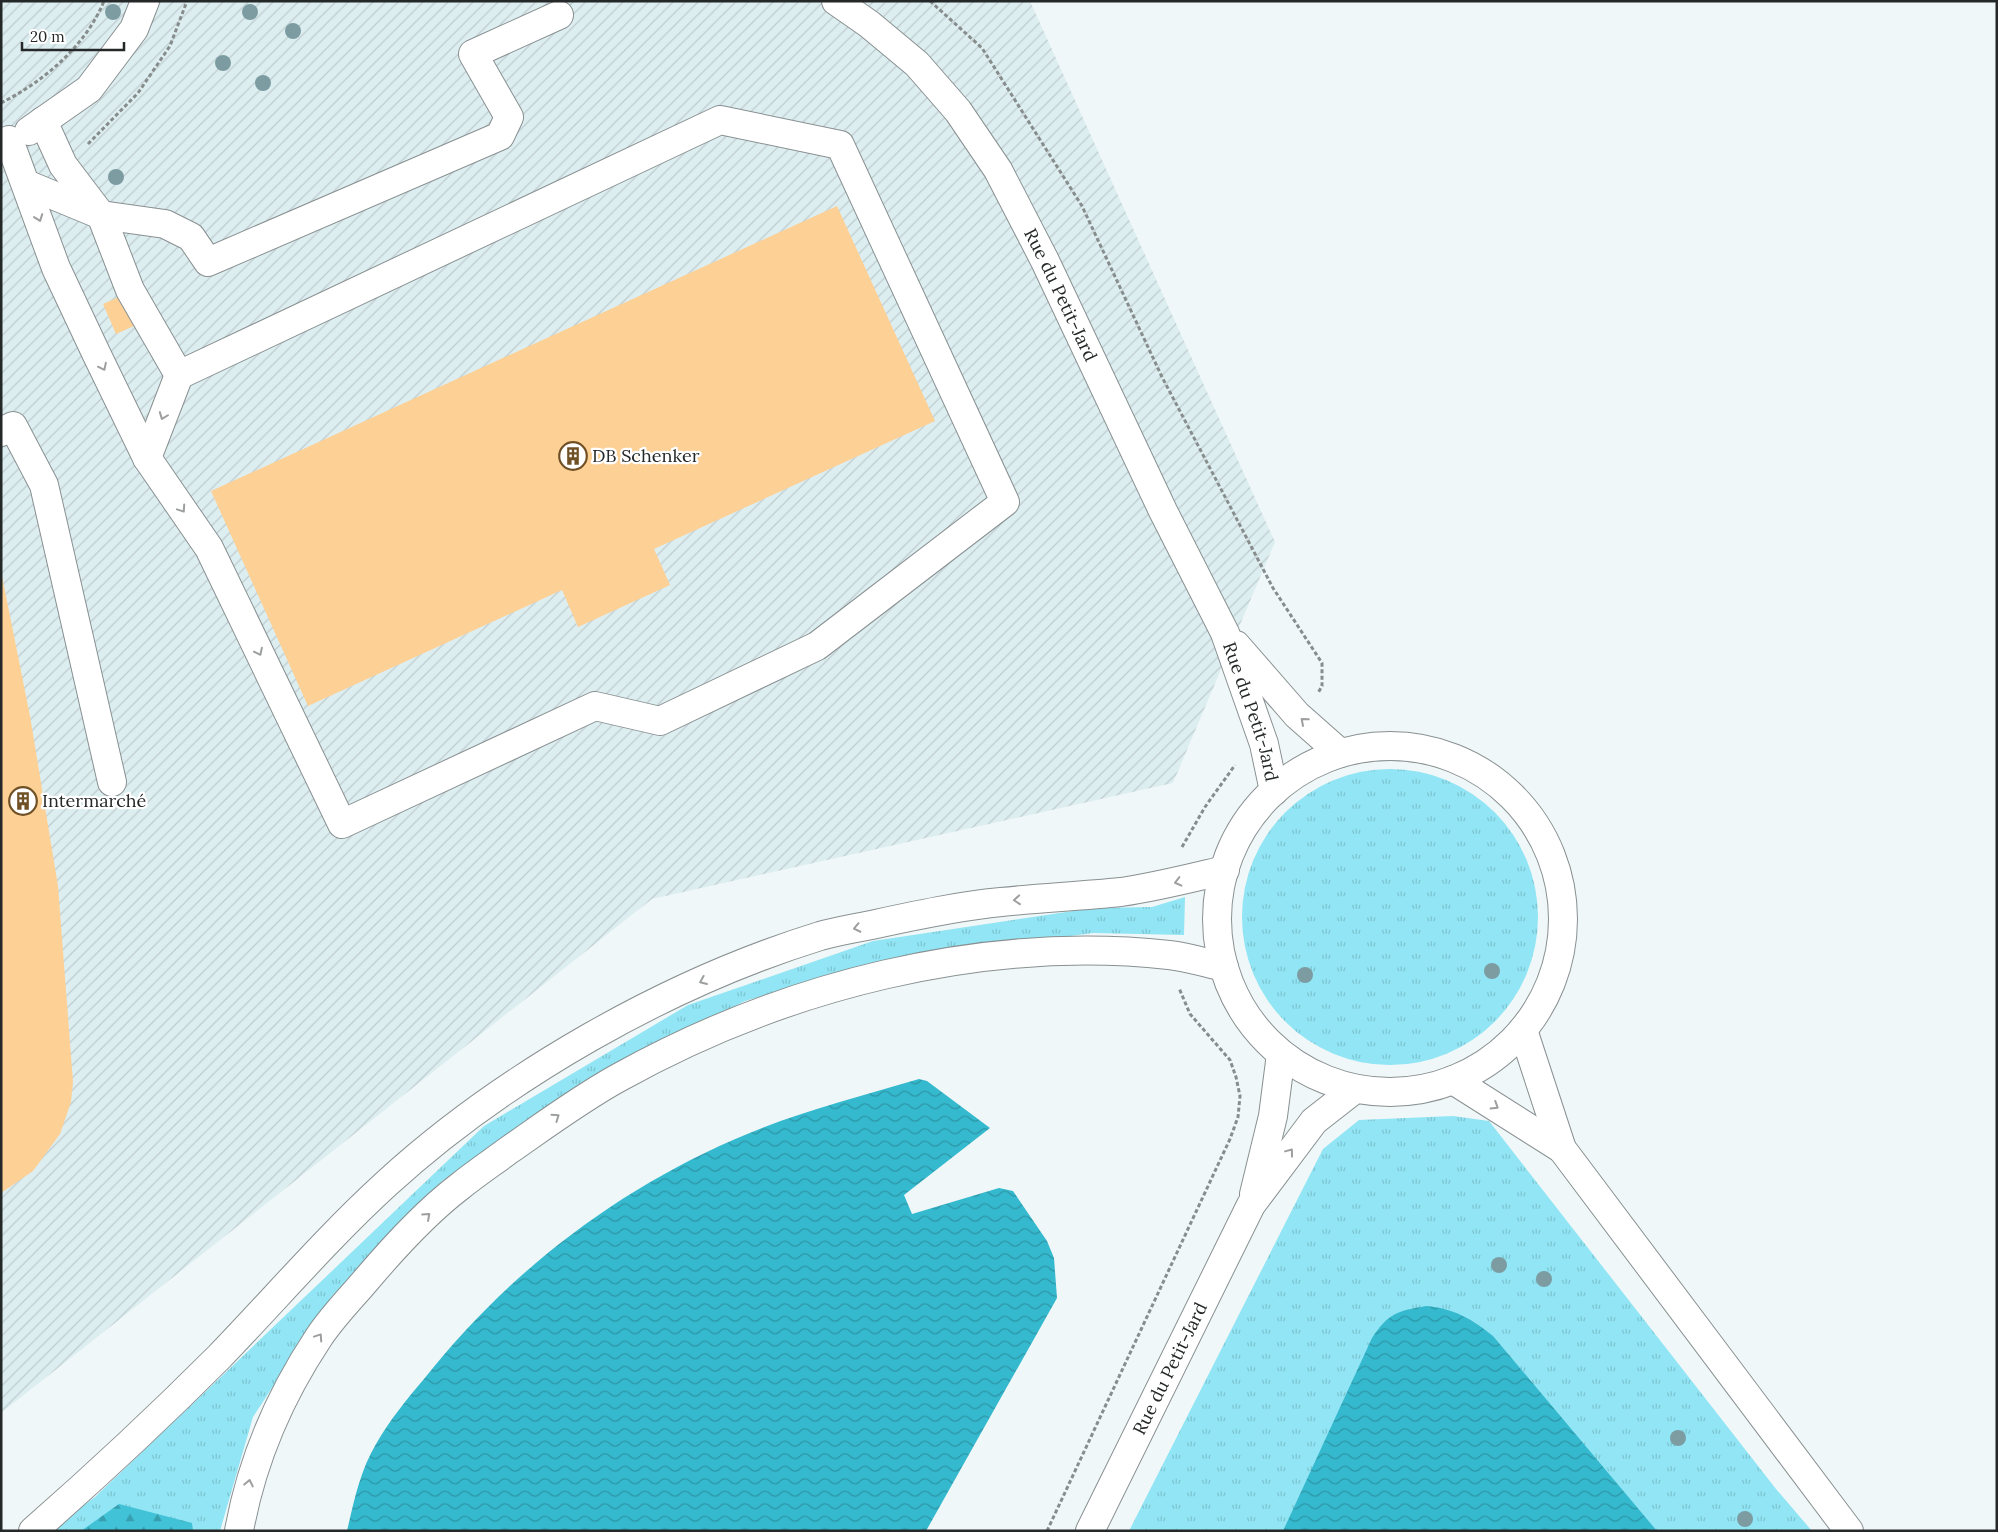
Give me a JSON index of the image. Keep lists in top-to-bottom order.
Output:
{
  "streets": {
    "main road": ["Rue du Petit-Jard"]
  },
  "places": {
    "building": ["DB Schenker", "Intermarché"]
  },
  "scale_bar": "20 m"
}
